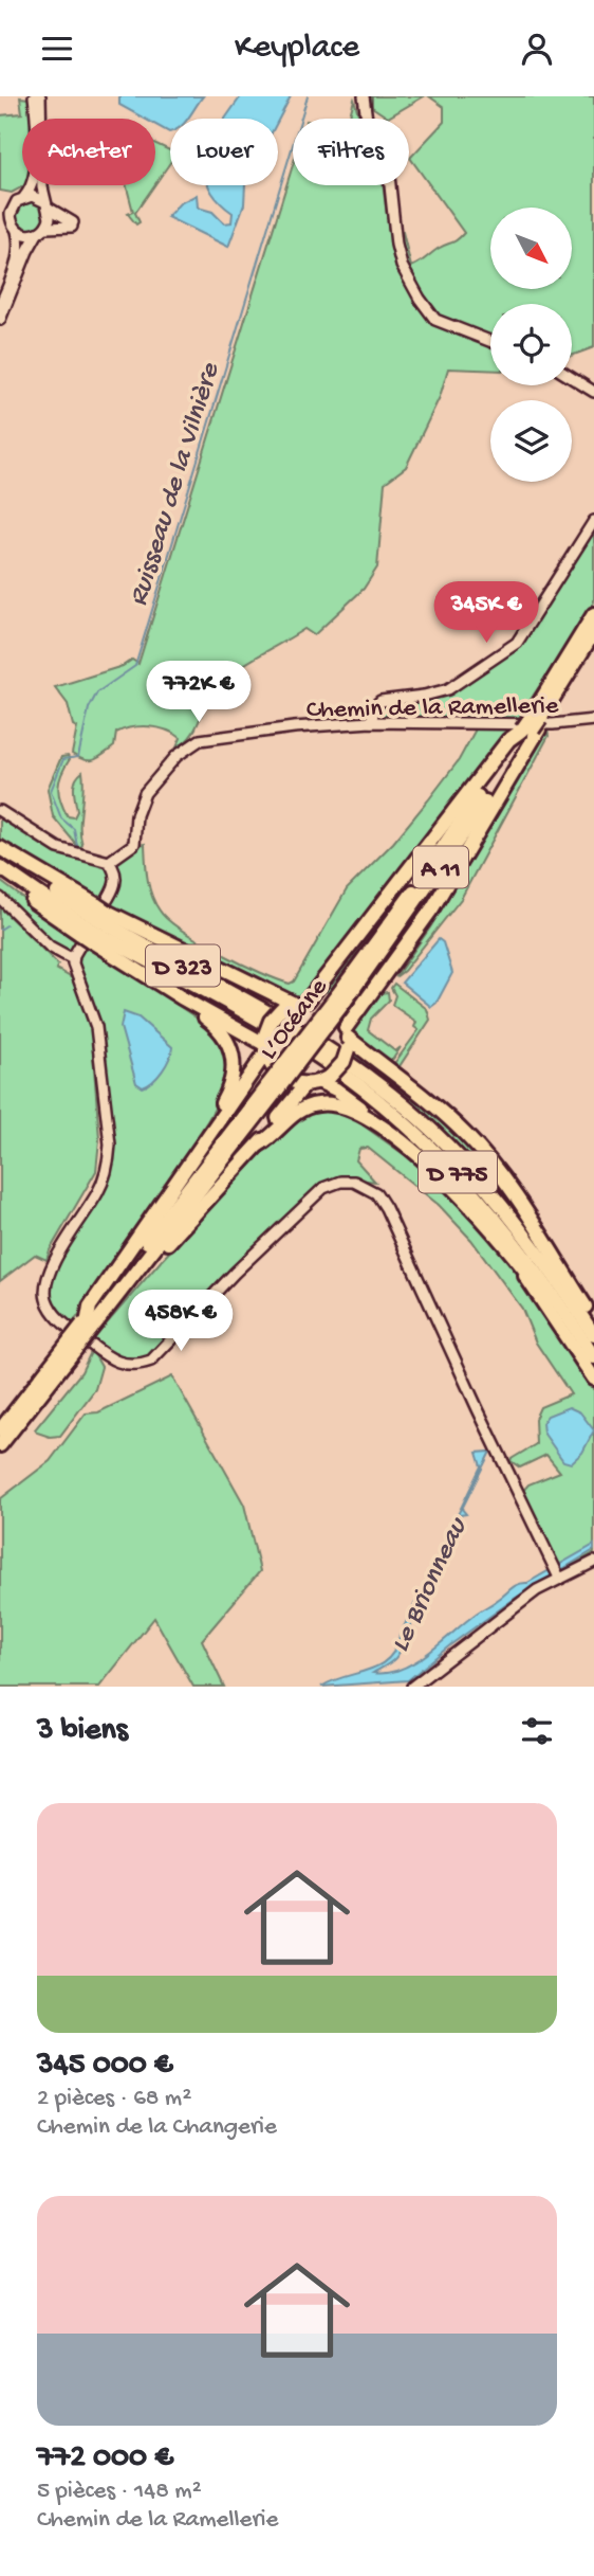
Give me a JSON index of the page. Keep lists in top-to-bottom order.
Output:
{
  "streets": {
    "highway": [
      "A 11",
      "D 323",
      "L’Océane",
      "D 775"
    ],
    "street": ["Chemin de la Ramellerie"]
  },
  "crossings": [
    ["D 323", "D 775"]
  ],
  "water": ["Ruisseau de la Vilnière", "Le Brionneau"],
  "north": "bottom right",
  "page": {
    "header": "Keyplace",
    "chip": ["Acheter", "Louer", "Filtres"],
    "price": ["345K €", "772K €", "458K €"],
    "heading": "3 biens",
    "list": [
      {
        "name": "345 000 €",
        "note": "2 pièces · 68 m² · Chemin de la Changerie"
      },
      {
        "name": "772 000 €",
        "note": "5 pièces · 148 m² · Chemin de la Ramellerie"
      }
    ]
  }
}
